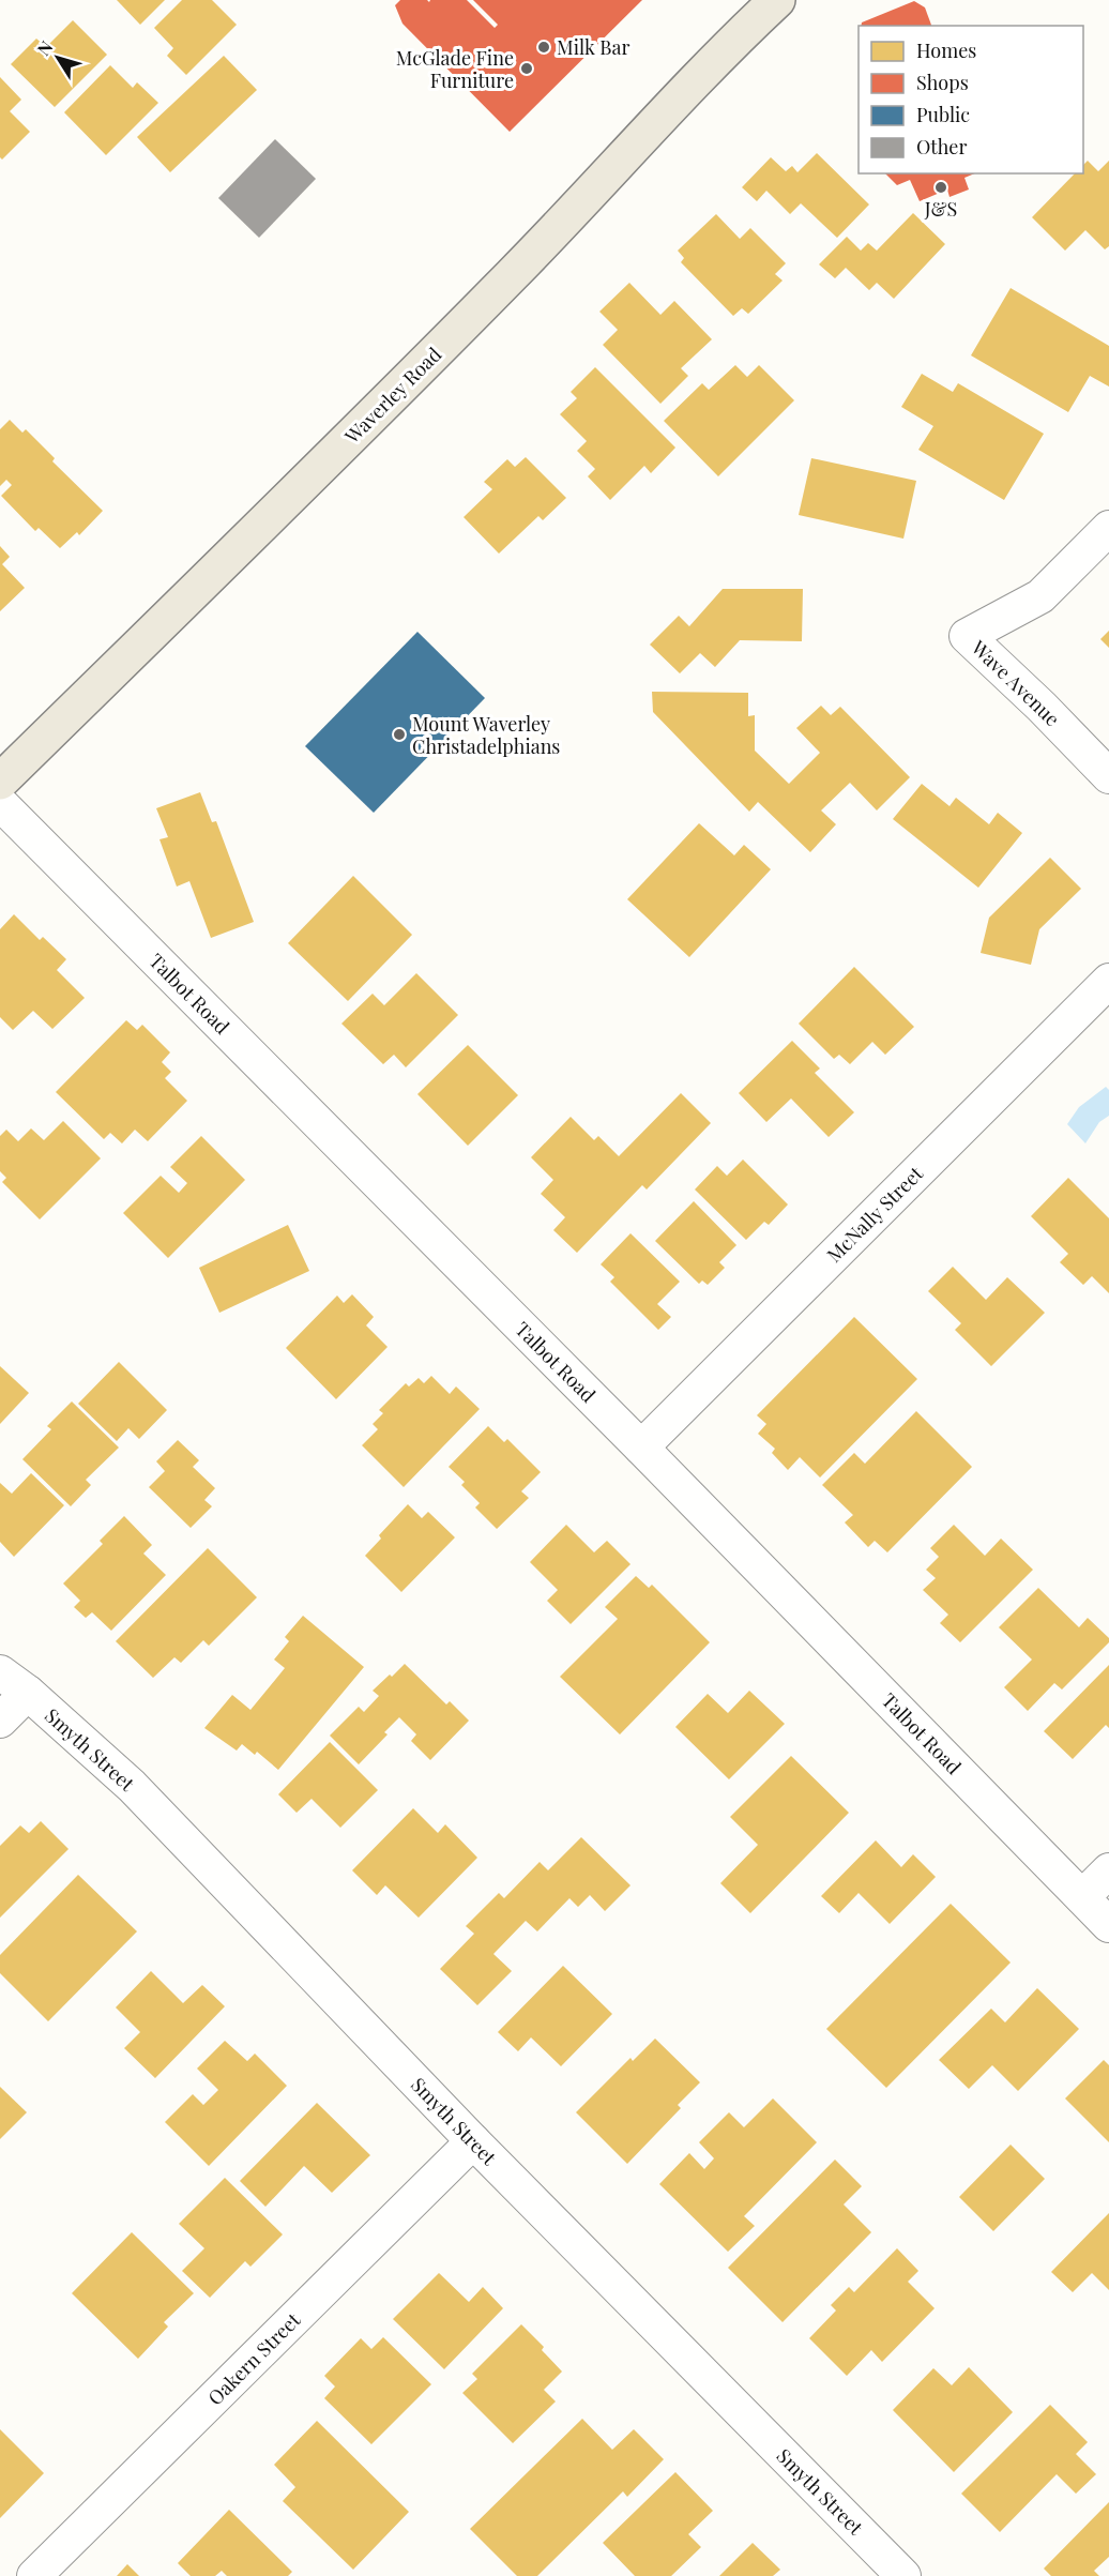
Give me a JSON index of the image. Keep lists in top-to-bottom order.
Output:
{
  "streets": {
    "main road": ["Waverley Road"],
    "street": [
      "Wave Avenue",
      "Talbot Road",
      "McNally Street",
      "Smyth Street",
      "Oakern Street"
    ]
  },
  "crossings": [
    ["Talbot Road", "McNally Street"],
    ["Smyth Street", "Oakern Street"]
  ],
  "places": [
    "Milk Bar",
    "McGlade Fine Furniture",
    "J&S",
    "Mount Waverley Christadelphians"
  ],
  "legend": [
    "Homes",
    "Shops",
    "Public",
    "Other"
  ],
  "north": "top left"
}
